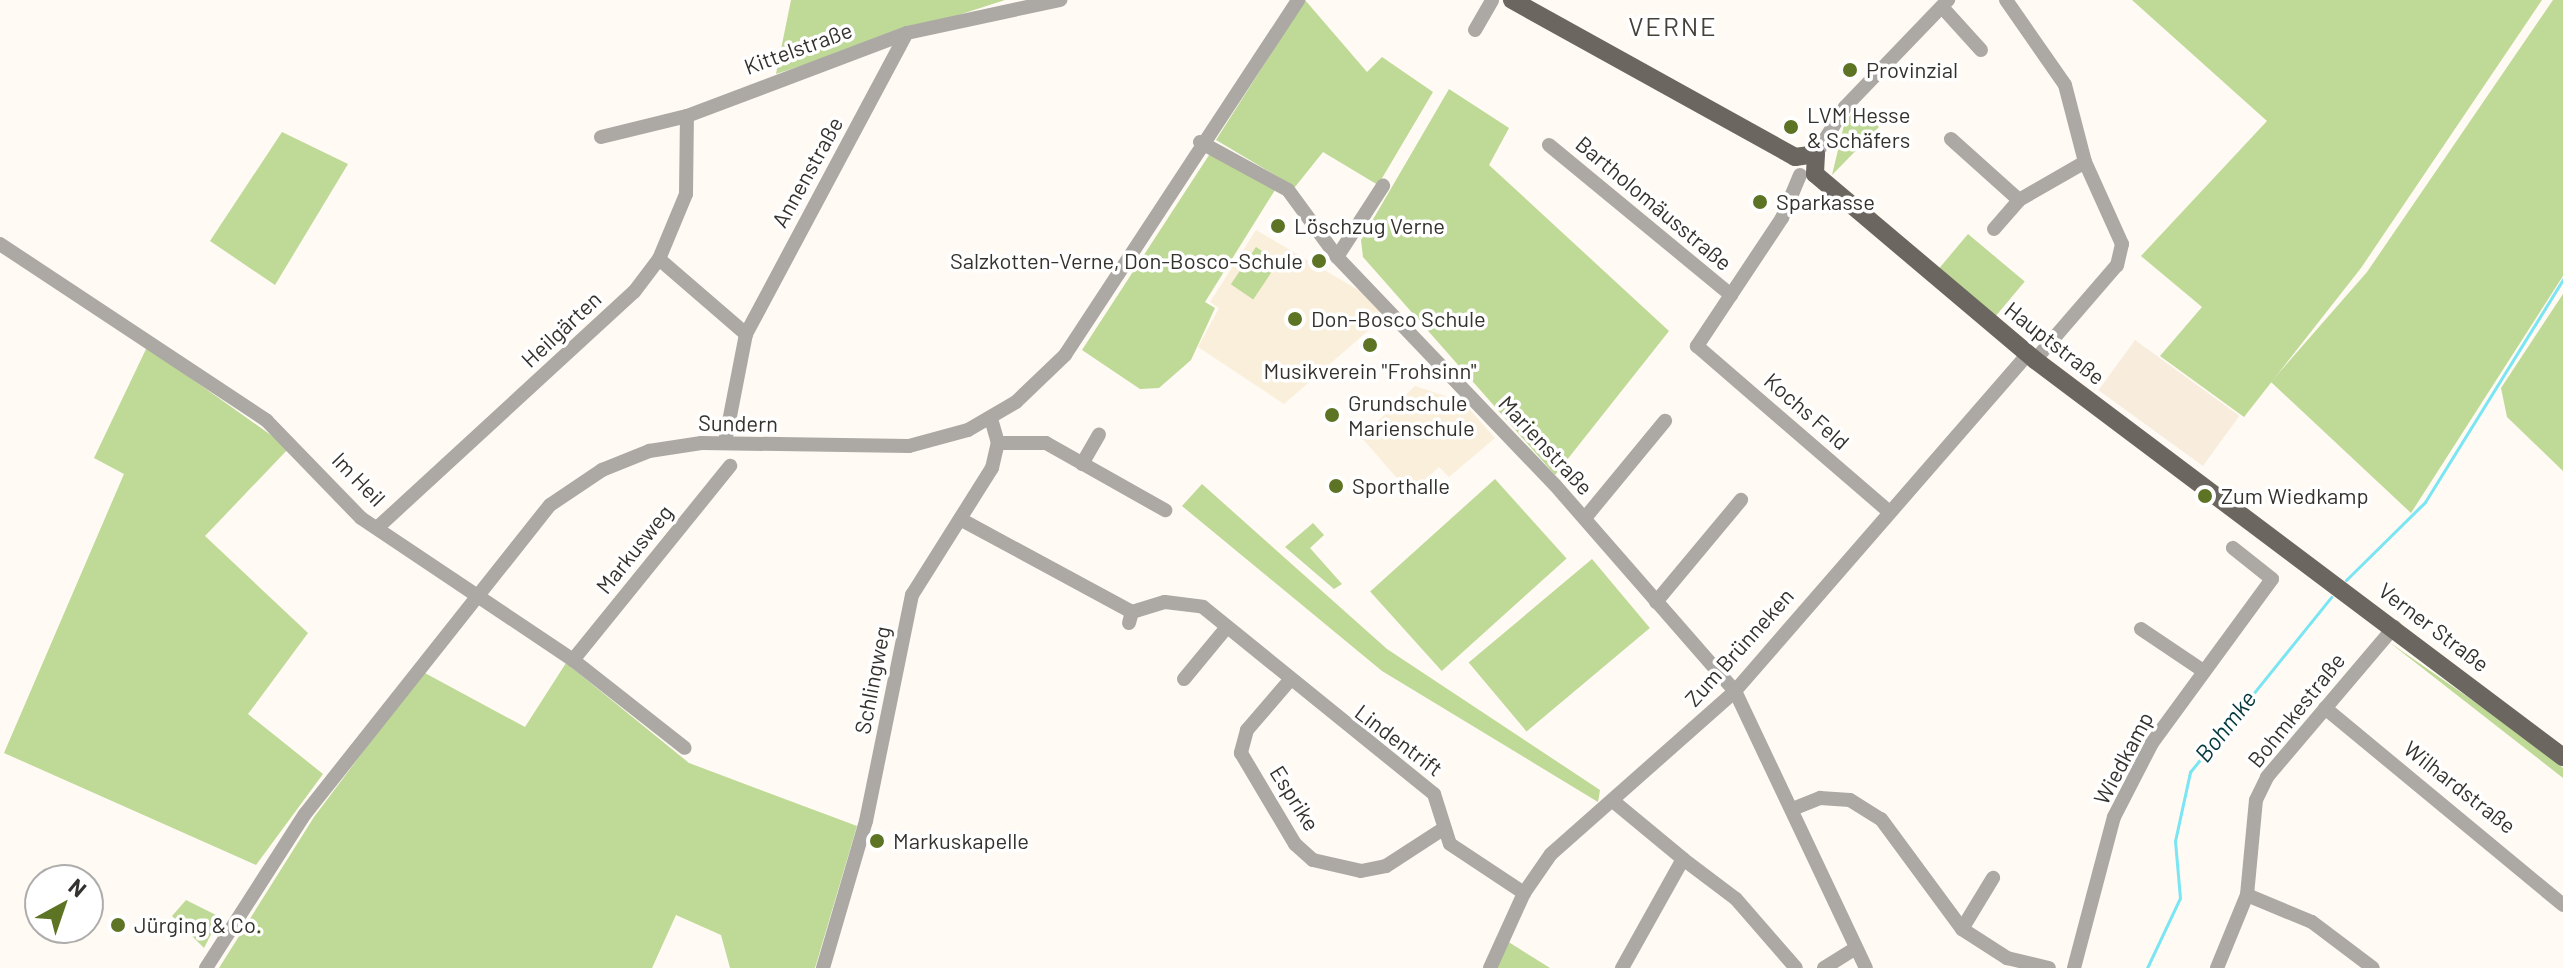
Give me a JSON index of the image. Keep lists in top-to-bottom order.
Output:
{
  "streets": {
    "main road": ["Hauptstraße", "Verner Straße"],
    "street": [
      "Kittelstraße",
      "Annenstraße",
      "Bartholomäusstraße",
      "Heilgärten",
      "Kochs Feld",
      "Sundern",
      "Marienstraße",
      "Im Heil",
      "Markusweg",
      "Zum Brünneken",
      "Schlingweg",
      "Bohmkestraße",
      "Lindentrift",
      "Wiedkamp",
      "Wilhardstraße",
      "Esprike"
    ]
  },
  "crossings": [
    ["Kittelstraße", "Annenstraße"],
    ["Kittelstraße", "Heilgärten"],
    ["Annenstraße", "Sundern"],
    ["Bartholomäusstraße", "Hauptstraße"],
    ["Bartholomäusstraße", "Kochs Feld"],
    ["Heilgärten", "Im Heil"],
    ["Hauptstraße", "Verner Straße"],
    ["Hauptstraße", "Zum Brünneken"],
    ["Kochs Feld", "Zum Brünneken"],
    ["Sundern", "Marienstraße"],
    ["Sundern", "Im Heil"],
    ["Marienstraße", "Zum Brünneken"],
    ["Im Heil", "Markusweg"],
    ["Verner Straße", "Bohmkestraße"],
    ["Schlingweg", "Lindentrift"],
    ["Bohmkestraße", "Wilhardstraße"],
    ["Lindentrift", "Esprike"]
  ],
  "districts": ["VERNE"],
  "water": ["Bohmke"],
  "places": [
    "Provinzial",
    "LVM Hesse & Schäfers",
    "Sparkasse",
    "Löschzug Verne",
    "Salzkotten-Verne, Don-Bosco-Schule",
    "Don-Bosco Schule",
    "Musikverein \"Frohsinn\"",
    "Grundschule Marienschule",
    "Sporthalle",
    "Zum Wiedkamp",
    "Markuskapelle",
    "Jürging & Co."
  ],
  "north": "top right"
}
